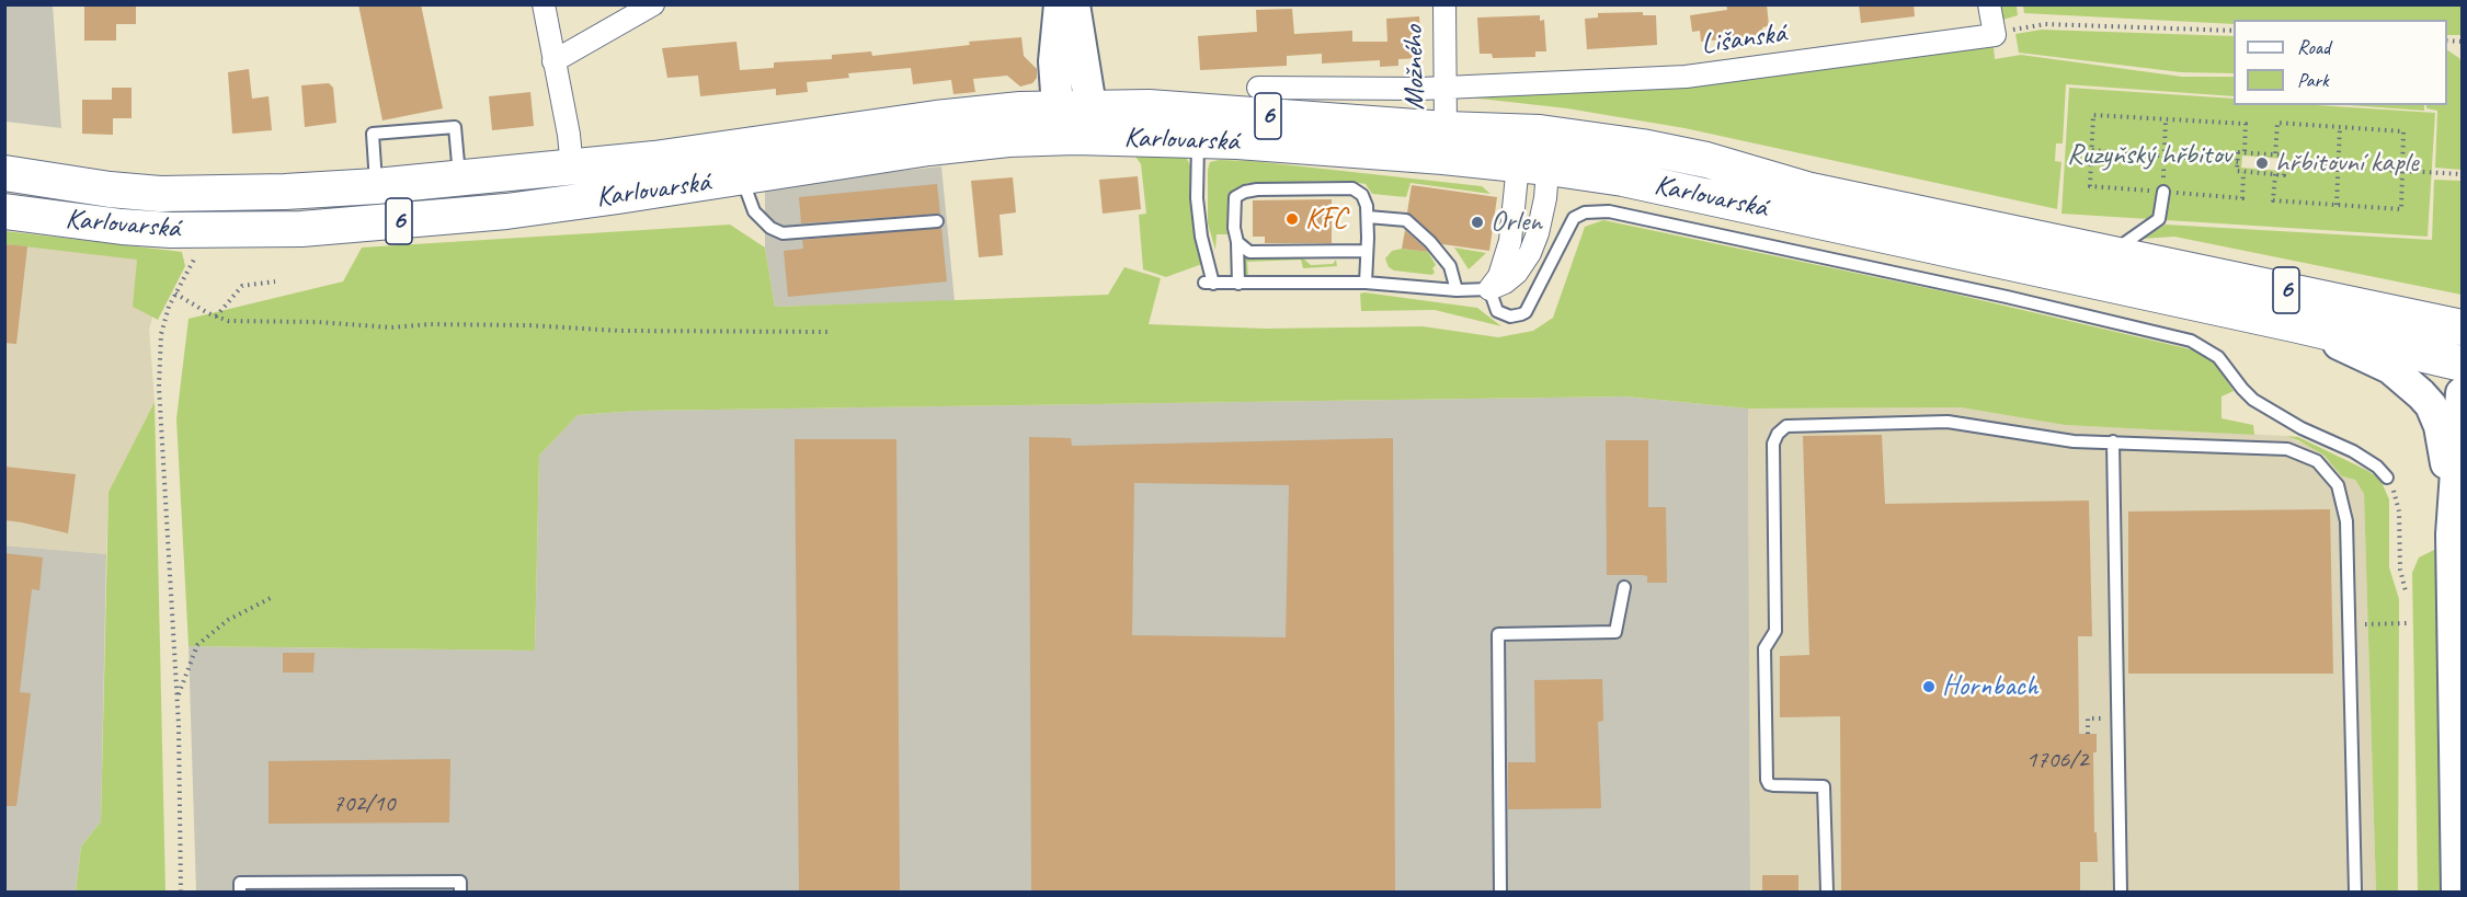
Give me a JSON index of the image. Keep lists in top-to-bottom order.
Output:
{
  "streets": {
    "main road": ["6", "Karlovarská"],
    "street": ["Lišanská", "Možného"]
  },
  "crossings": [
    ["Lišanská", "Možného"],
    ["Možného", "Karlovarská"]
  ],
  "parks": ["Ruzyňský hřbitov"],
  "places": [
    "hřbitovní kaple",
    "KFC",
    "Orlen",
    "Hornbach"
  ],
  "house_numbers": ["1706/2", "702/10"],
  "legend": ["Road", "Park"]
}
